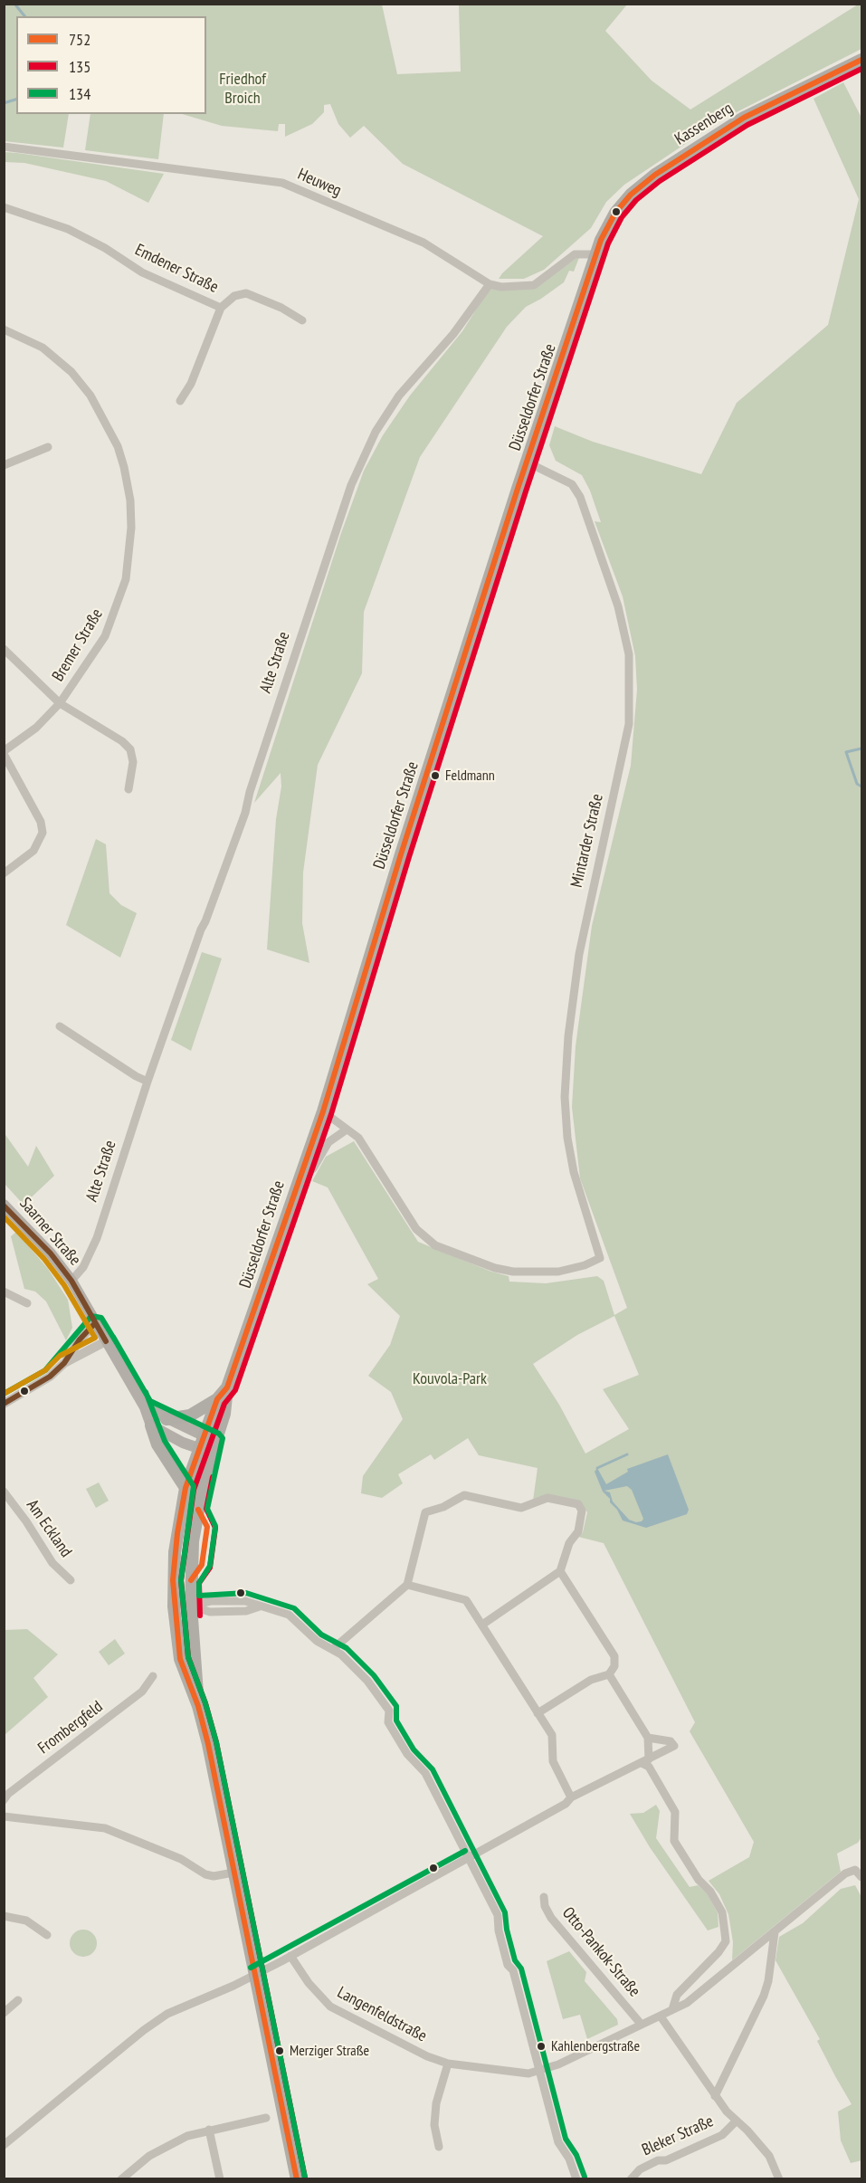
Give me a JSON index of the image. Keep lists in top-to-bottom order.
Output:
{
  "streets": {
    "main road": ["Kassenberg", "Düsseldorfer Straße", "Saarner Straße"],
    "street": [
      "Heuweg",
      "Emdener Straße",
      "Bremer Straße",
      "Alte Straße",
      "Mintarder Straße",
      "Am Eckland",
      "Frombergfeld",
      "Otto-Pankok-Straße",
      "Langenfeldstraße",
      "Bleker Straße"
    ]
  },
  "crossings": [
    ["Kassenberg", "Heuweg"],
    ["Kassenberg", "Düsseldorfer Straße"],
    ["Heuweg", "Düsseldorfer Straße"],
    ["Heuweg", "Alte Straße"],
    ["Düsseldorfer Straße", "Mintarder Straße"],
    ["Alte Straße", "Saarner Straße"]
  ],
  "parks": ["Friedhof Broich", "Kouvola-Park"],
  "places": ["Feldmann", "Kahlenbergstraße", "Merziger Straße"],
  "lines": ["transit line 752", "transit line 135", "transit line 134"],
  "legend": ["752", "135", "134"]
}
